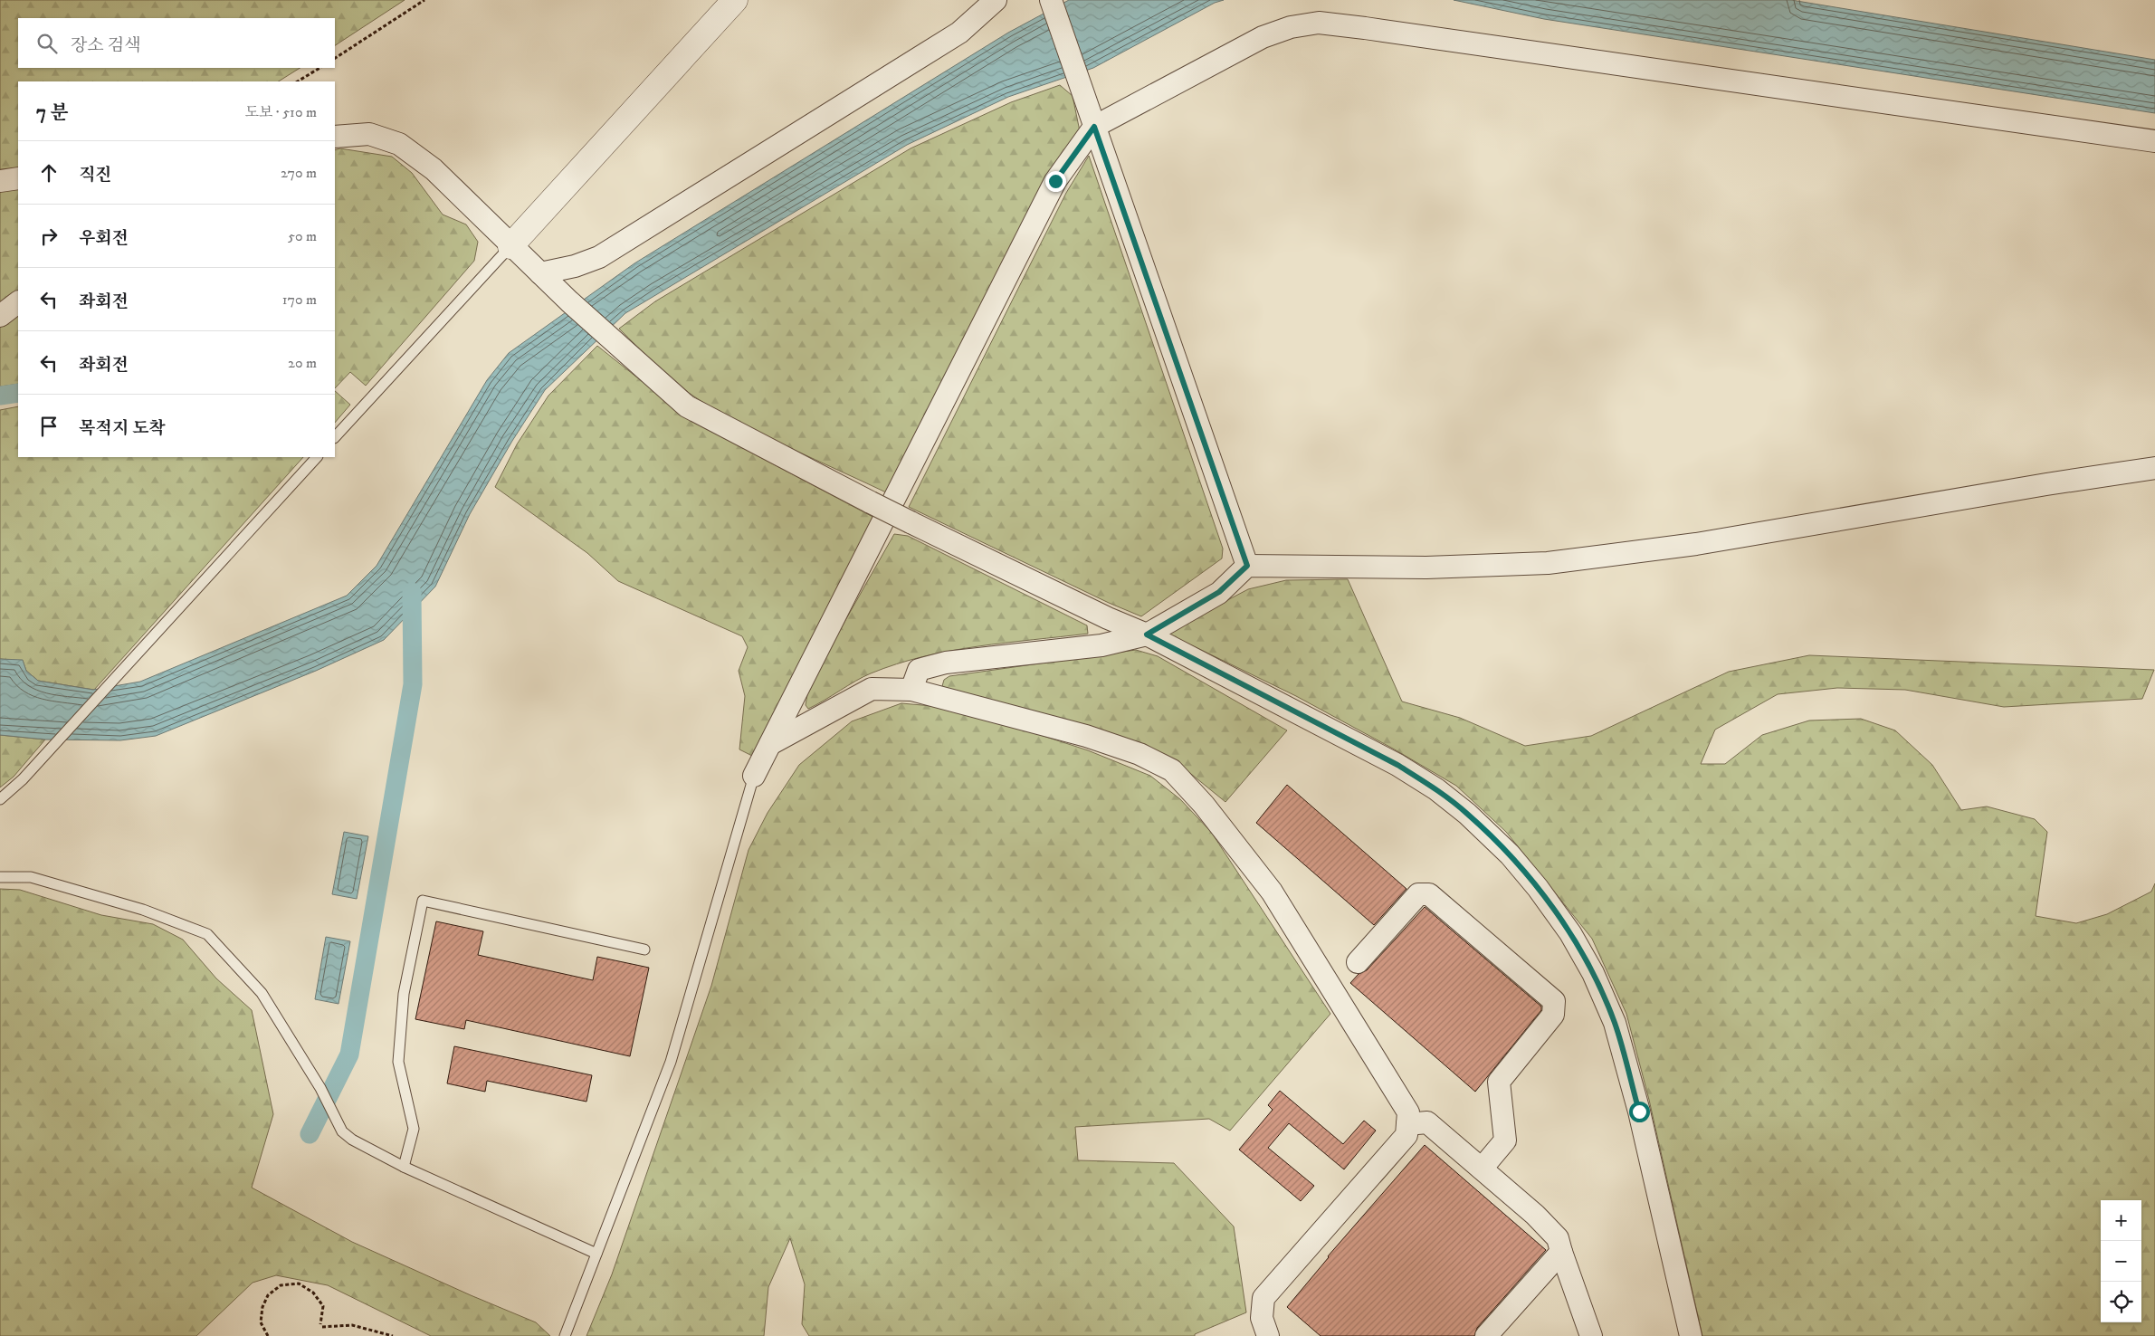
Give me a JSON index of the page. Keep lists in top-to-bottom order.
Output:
{
  "page": {
    "search": "장소 검색",
    "heading": ["7 분", "도보 · 510 m"],
    "list": [
      ["직진", "270 m"],
      ["우회전", "50 m"],
      ["좌회전", "170 m"],
      ["좌회전", "20 m"],
      "목적지 도착"
    ],
    "map_buttons": ["+", "−"]
  }
}
